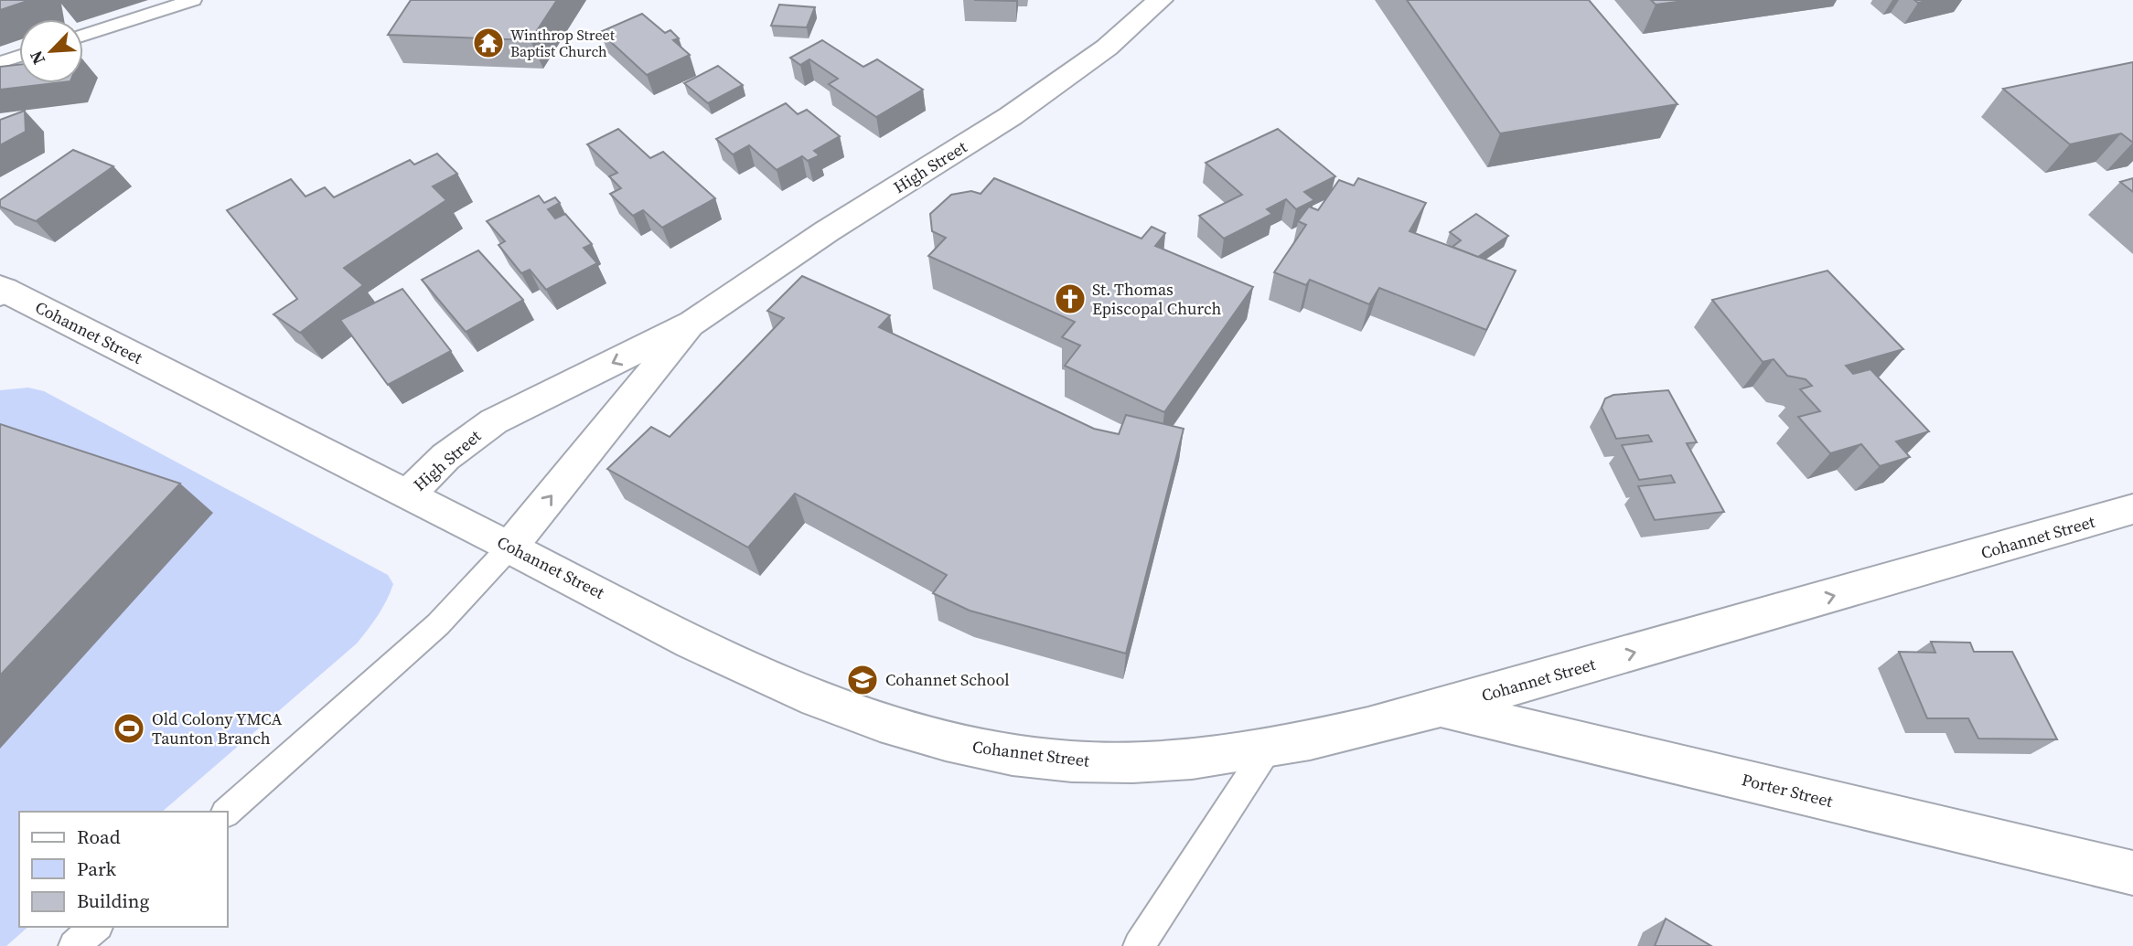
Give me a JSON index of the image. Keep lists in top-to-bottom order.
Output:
{
  "streets": {
    "street": ["High Street", "Cohannet Street", "Porter Street"]
  },
  "crossings": [
    ["High Street", "Cohannet Street"],
    ["Cohannet Street", "Porter Street"]
  ],
  "places": {
    "temple": ["Winthrop Street Baptist Church"],
    "church": ["St. Thomas Episcopal Church"],
    "school or university": ["Cohannet School"],
    "sports": ["Old Colony YMCA Taunton Branch"]
  },
  "legend": ["Road", "Park", "Building"],
  "north": "bottom left"
}
